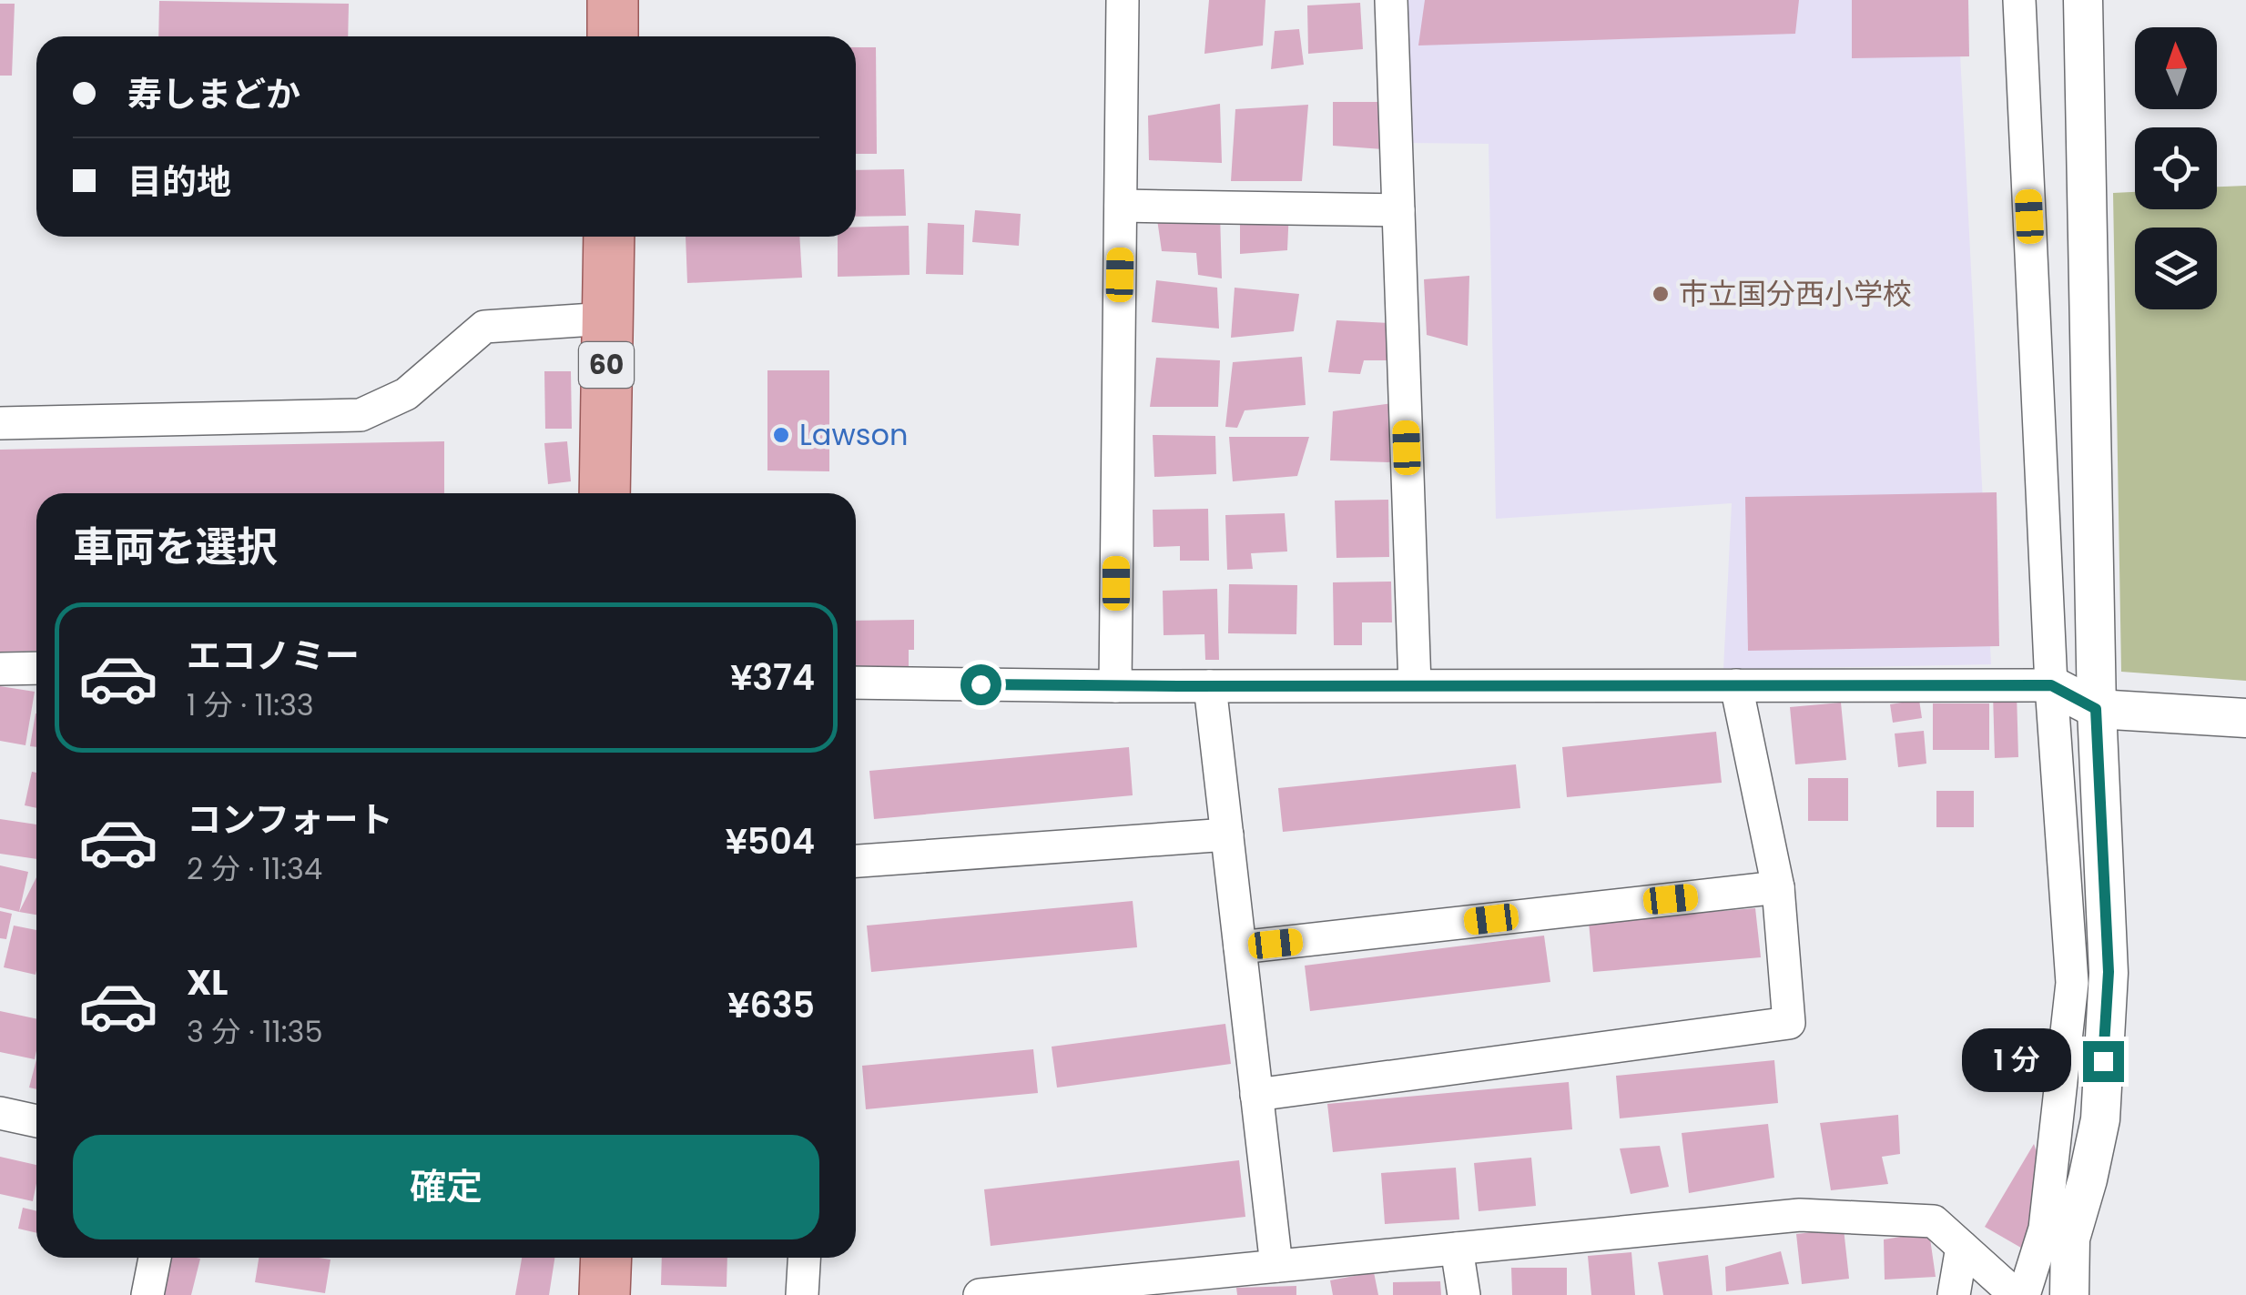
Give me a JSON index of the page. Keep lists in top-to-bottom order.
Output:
{
  "streets": {
    "main road": ["60"]
  },
  "places": ["市立国分西小学校", "Lawson"],
  "north": "top",
  "page": {
    "banner": ["寿しまどか", "目的地"],
    "heading": "車両を選択",
    "list": [
      {
        "name": "エコノミー",
        "note": "1 分 · 11:33",
        "value": "¥374"
      },
      {
        "name": "コンフォート",
        "note": "2 分 · 11:34",
        "value": "¥504"
      },
      {
        "name": "XL",
        "note": "3 分 · 11:35",
        "value": "¥635"
      }
    ],
    "bubble": "1 分",
    "buttons": "確定"
  }
}
